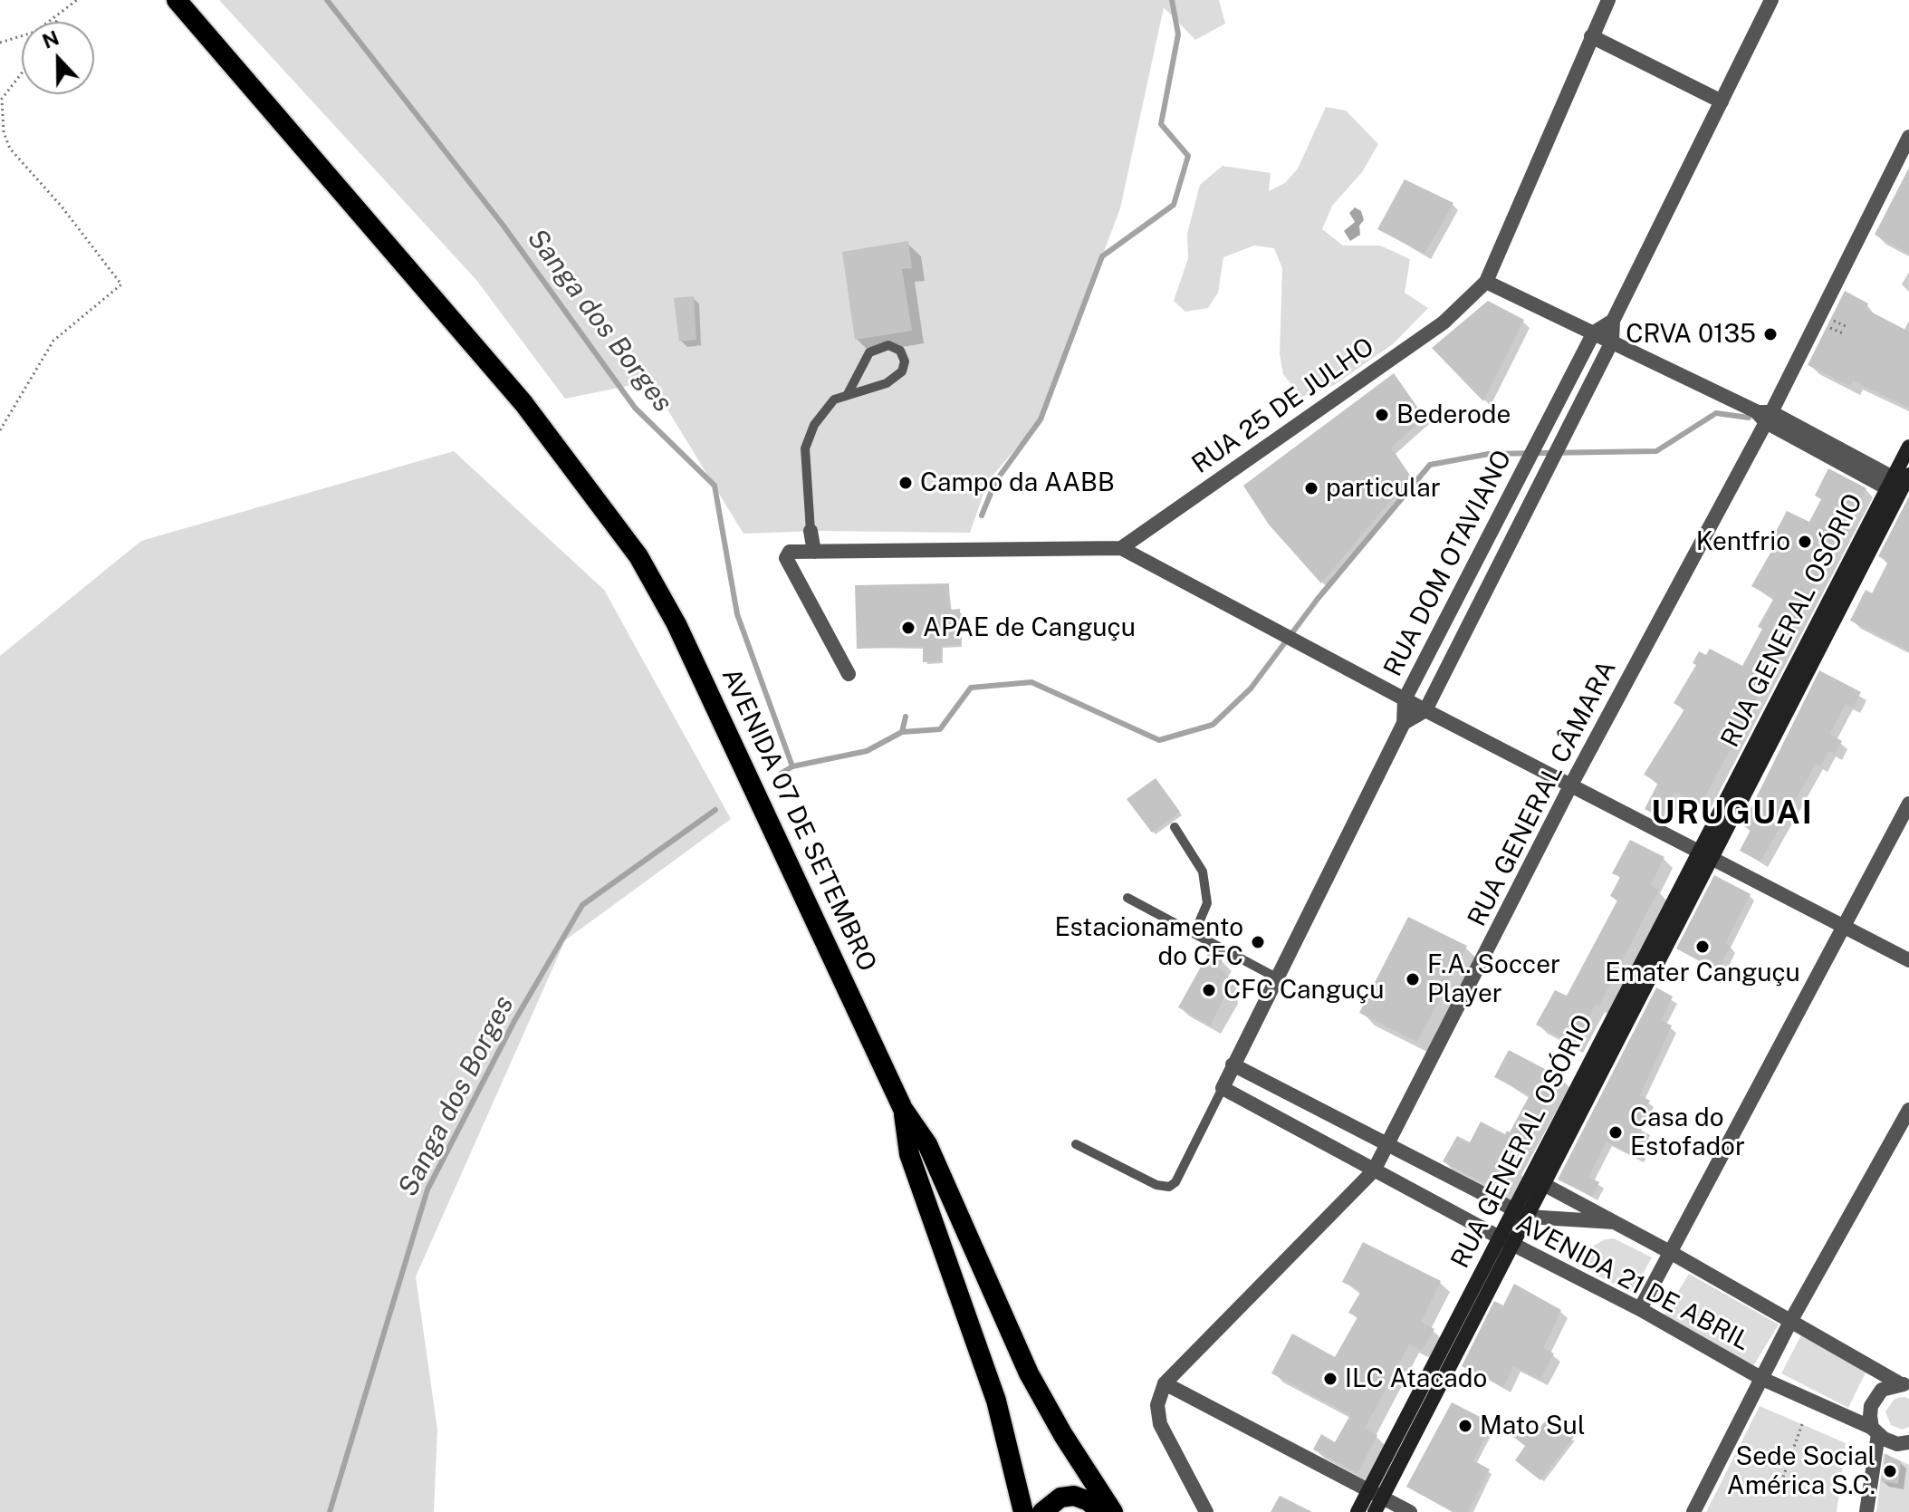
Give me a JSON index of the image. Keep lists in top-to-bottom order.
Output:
{
  "streets": {
    "highway": ["AVENIDA 07 DE SETEMBRO"],
    "main road": ["RUA GENERAL OSÓRIO"],
    "street": [
      "RUA 25 DE JULHO",
      "RUA DOM OTAVIANO",
      "RUA GENERAL CÂMARA",
      "AVENIDA 21 DE ABRIL"
    ]
  },
  "crossings": [
    ["RUA DOM OTAVIANO", "AVENIDA 21 DE ABRIL"],
    ["RUA GENERAL OSÓRIO", "AVENIDA 21 DE ABRIL"],
    ["RUA GENERAL CÂMARA", "AVENIDA 21 DE ABRIL"]
  ],
  "districts": ["URUGUAI"],
  "water": ["Sanga dos Borges"],
  "places": [
    "CRVA 0135",
    "Bederode",
    "Campo da AABB",
    "particular",
    "Kentfrio",
    "APAE de Canguçu",
    "Estacionamento do CFC",
    "Emater Canguçu",
    "F.A. Soccer Player",
    "CFC Canguçu",
    "Casa do Estofador",
    "ILC Atacado",
    "Mato Sul",
    "Sede Social América S.C."
  ],
  "north": "top"
}
